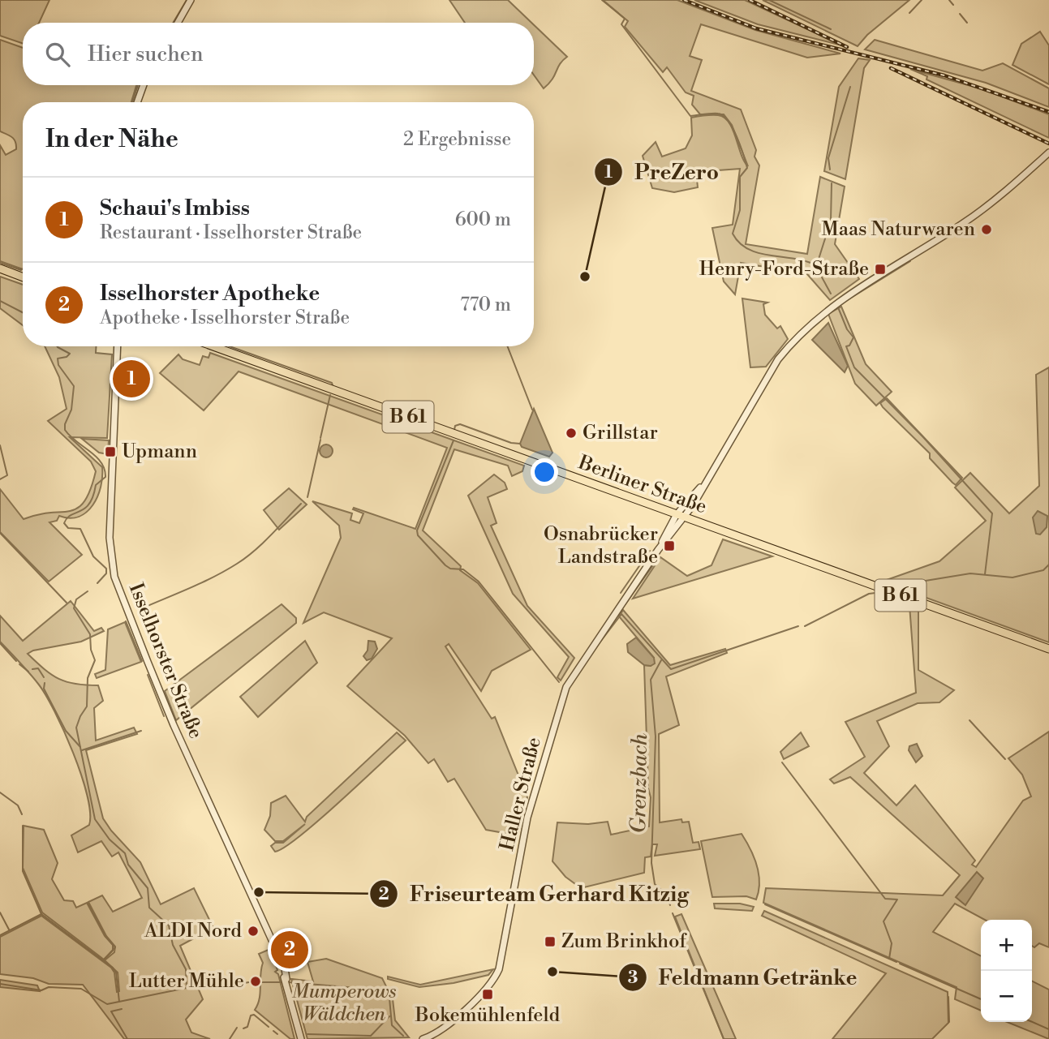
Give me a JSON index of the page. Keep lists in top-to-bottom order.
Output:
{
  "streets": {
    "main road": ["B 61", "Berliner Straße"],
    "street": ["Isselhorster Straße", "Haller Straße"]
  },
  "crossings": [
    ["Berliner Straße", "Haller Straße"]
  ],
  "water": ["Grenzbach"],
  "parks": ["Mumperows Wäldchen"],
  "places": {
    "other": [
      "Maas Naturwaren",
      "PreZero",
      "Grillstar",
      "Friseurteam Gerhard Kitzig",
      "ALDI Nord",
      "Feldmann Getränke",
      "Lutter Mühle"
    ],
    "transit": [
      "Henry-Ford-Straße",
      "Upmann",
      "Osnabrücker Landstraße",
      "Zum Brinkhof",
      "Bokemühlenfeld"
    ]
  },
  "page": {
    "search": "Hier suchen",
    "heading": ["In der Nähe", "2 Ergebnisse"],
    "list": [
      {
        "mark": "1",
        "name": "Schaui's Imbiss",
        "note": "Restaurant · Isselhorster Straße",
        "value": "600 m"
      },
      {
        "mark": "2",
        "name": "Isselhorster Apotheke",
        "note": "Apotheke · Isselhorster Straße",
        "value": "770 m"
      }
    ],
    "pins": ["1", "2"],
    "map_buttons": ["+", "−"]
  }
}
